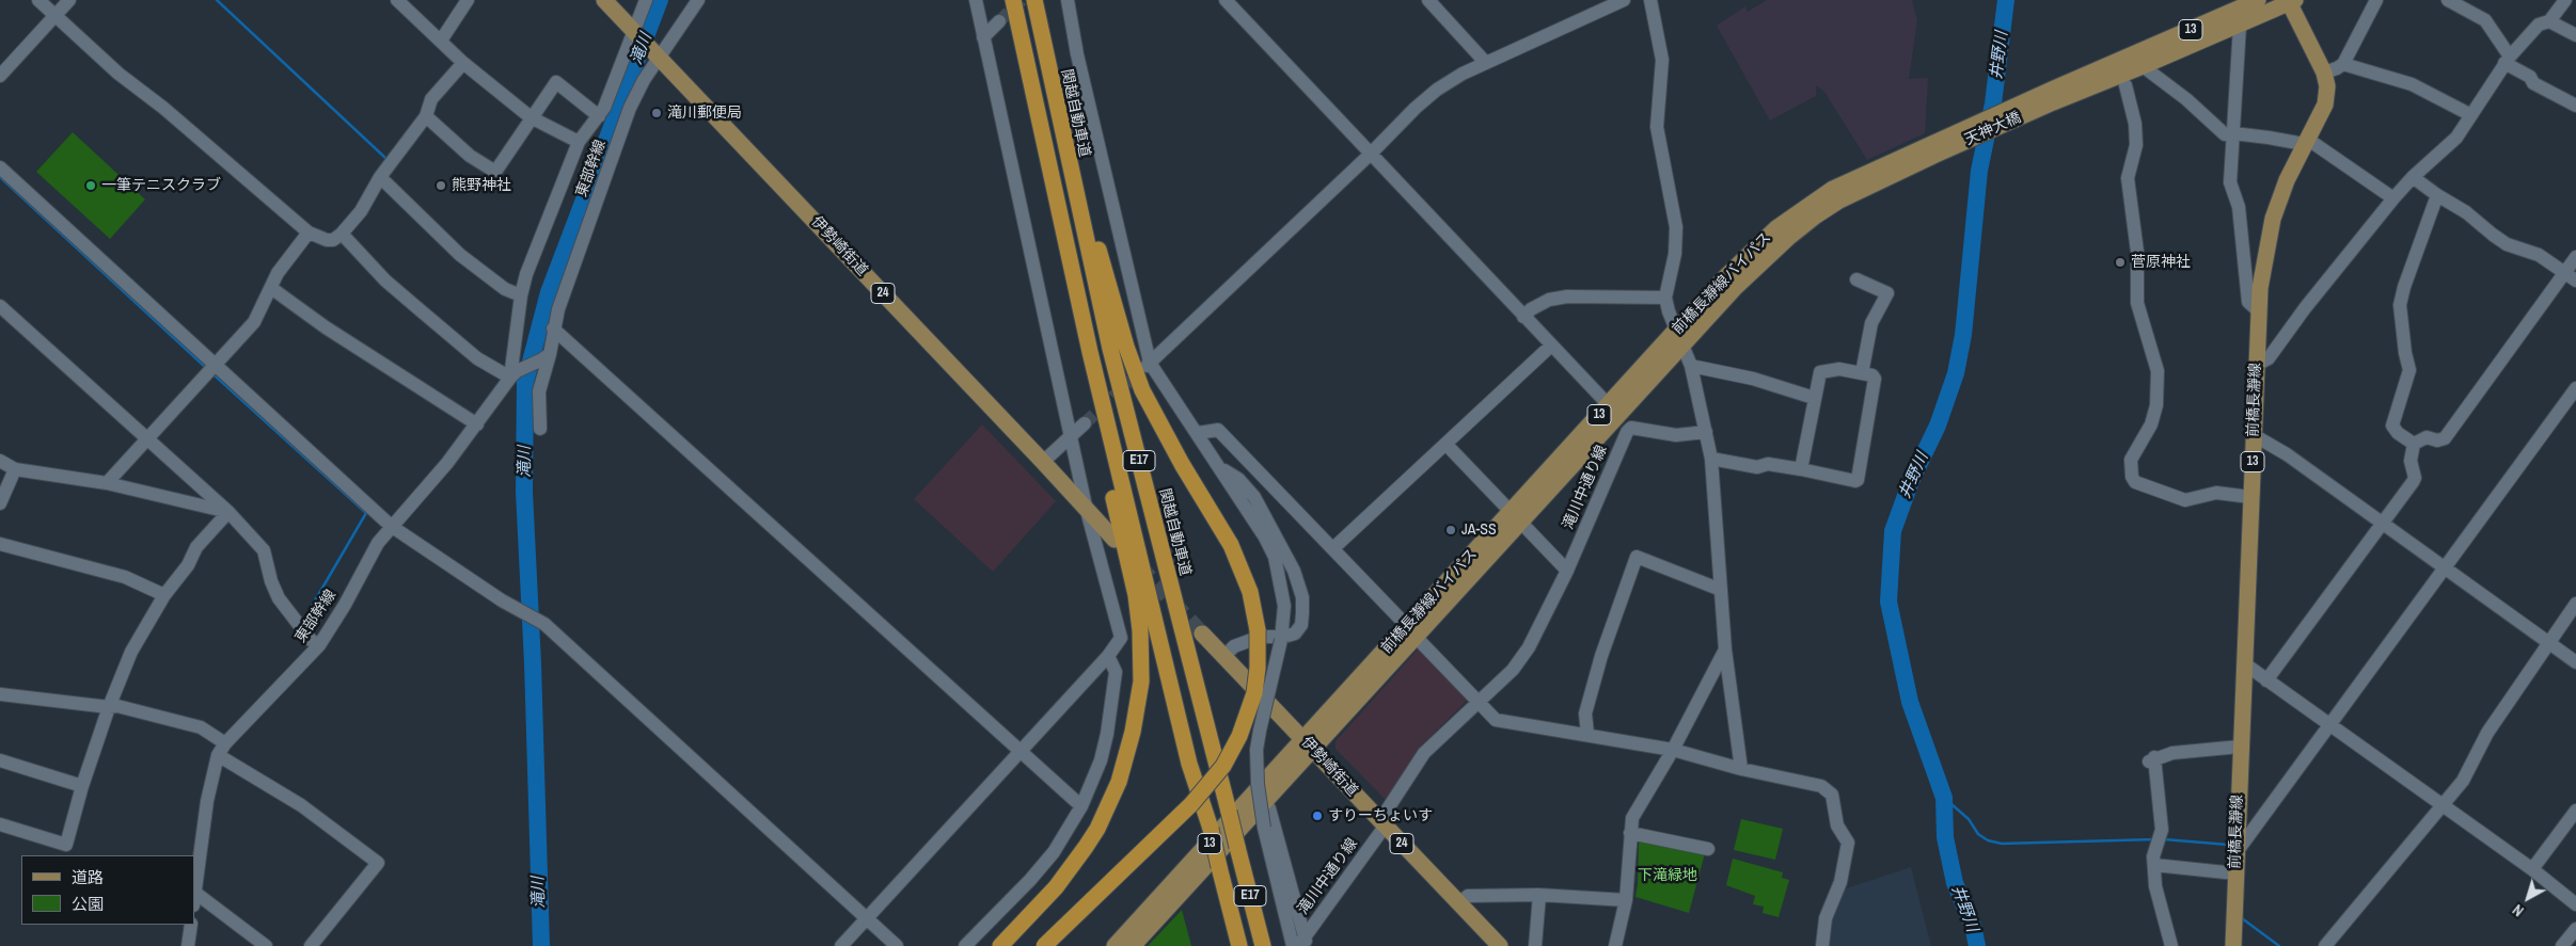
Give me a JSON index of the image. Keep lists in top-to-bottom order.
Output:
{
  "streets": {
    "highway": ["関越自動車道", "E17"],
    "main road": [
      "13",
      "天神大橋",
      "伊勢崎街道",
      "前橋長瀞線バイパス",
      "24",
      "前橋長瀞線"
    ],
    "street": ["東部幹線", "滝川中通り線"]
  },
  "crossings": [
    ["13", "天神大橋"],
    ["13", "前橋長瀞線"],
    ["天神大橋", "前橋長瀞線バイパス"],
    ["東部幹線", "伊勢崎街道"],
    ["東部幹線", "24"],
    ["伊勢崎街道", "前橋長瀞線バイパス"],
    ["伊勢崎街道", "24"],
    ["伊勢崎街道", "滝川中通り線"]
  ],
  "water": ["滝川", "井野川"],
  "parks": ["下滝緑地"],
  "places": [
    "滝川郵便局",
    "一筆テニスクラブ",
    "熊野神社",
    "菅原神社",
    "JA-SS",
    "すりーちょいす"
  ],
  "legend": ["道路", "公園"],
  "north": "bottom left"
}
